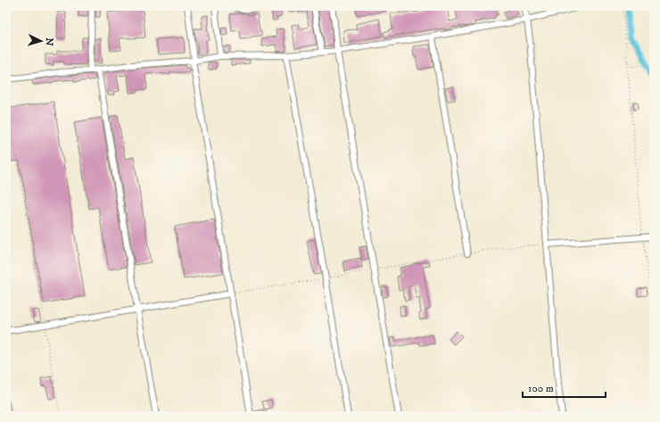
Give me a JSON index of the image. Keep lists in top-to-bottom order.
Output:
{
  "scale_bar": "100 m",
  "north": "right"
}
